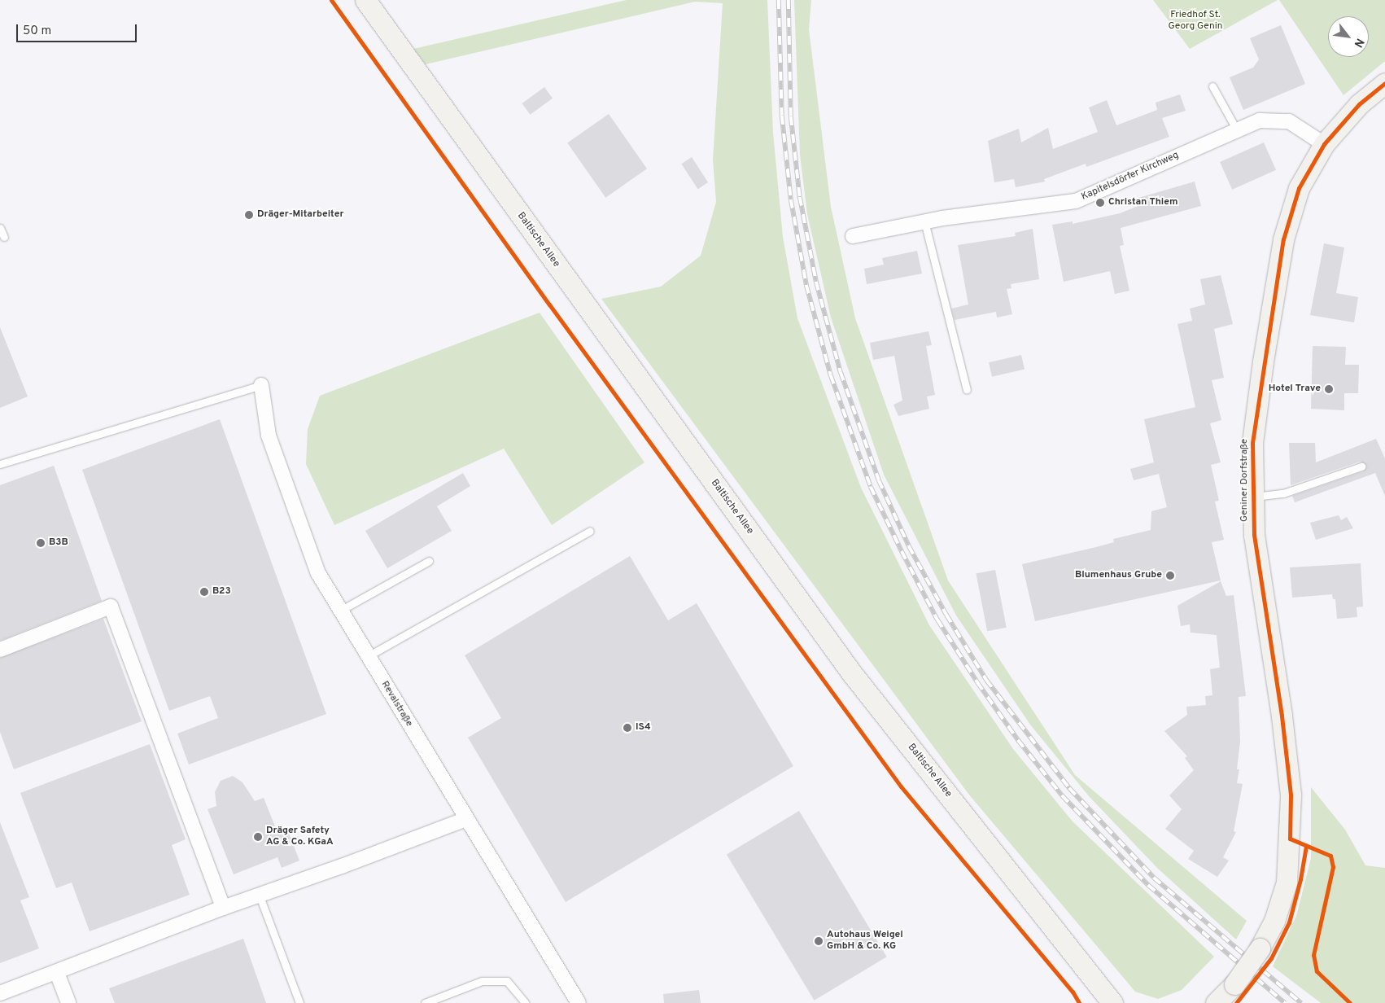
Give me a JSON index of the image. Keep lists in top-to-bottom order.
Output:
{
  "streets": {
    "main road": ["Baltische Allee", "Geniner Dorfstraße"],
    "street": ["Kapitelsdörfer Kirchweg", "Revalstraße"]
  },
  "crossings": [
    ["Kapitelsdörfer Kirchweg", "Geniner Dorfstraße"]
  ],
  "parks": ["Friedhof St. Georg Genin"],
  "places": [
    "Christan Thiem",
    "Dräger-Mitarbeiter",
    "Hotel Trave",
    "B3B",
    "Blumenhaus Grube",
    "B23",
    "IS4",
    "Dräger Safety AG & Co. KGaA",
    "Autohaus Weigel GmbH & Co. KG"
  ],
  "scale_bar": "50 m",
  "north": "bottom right"
}
